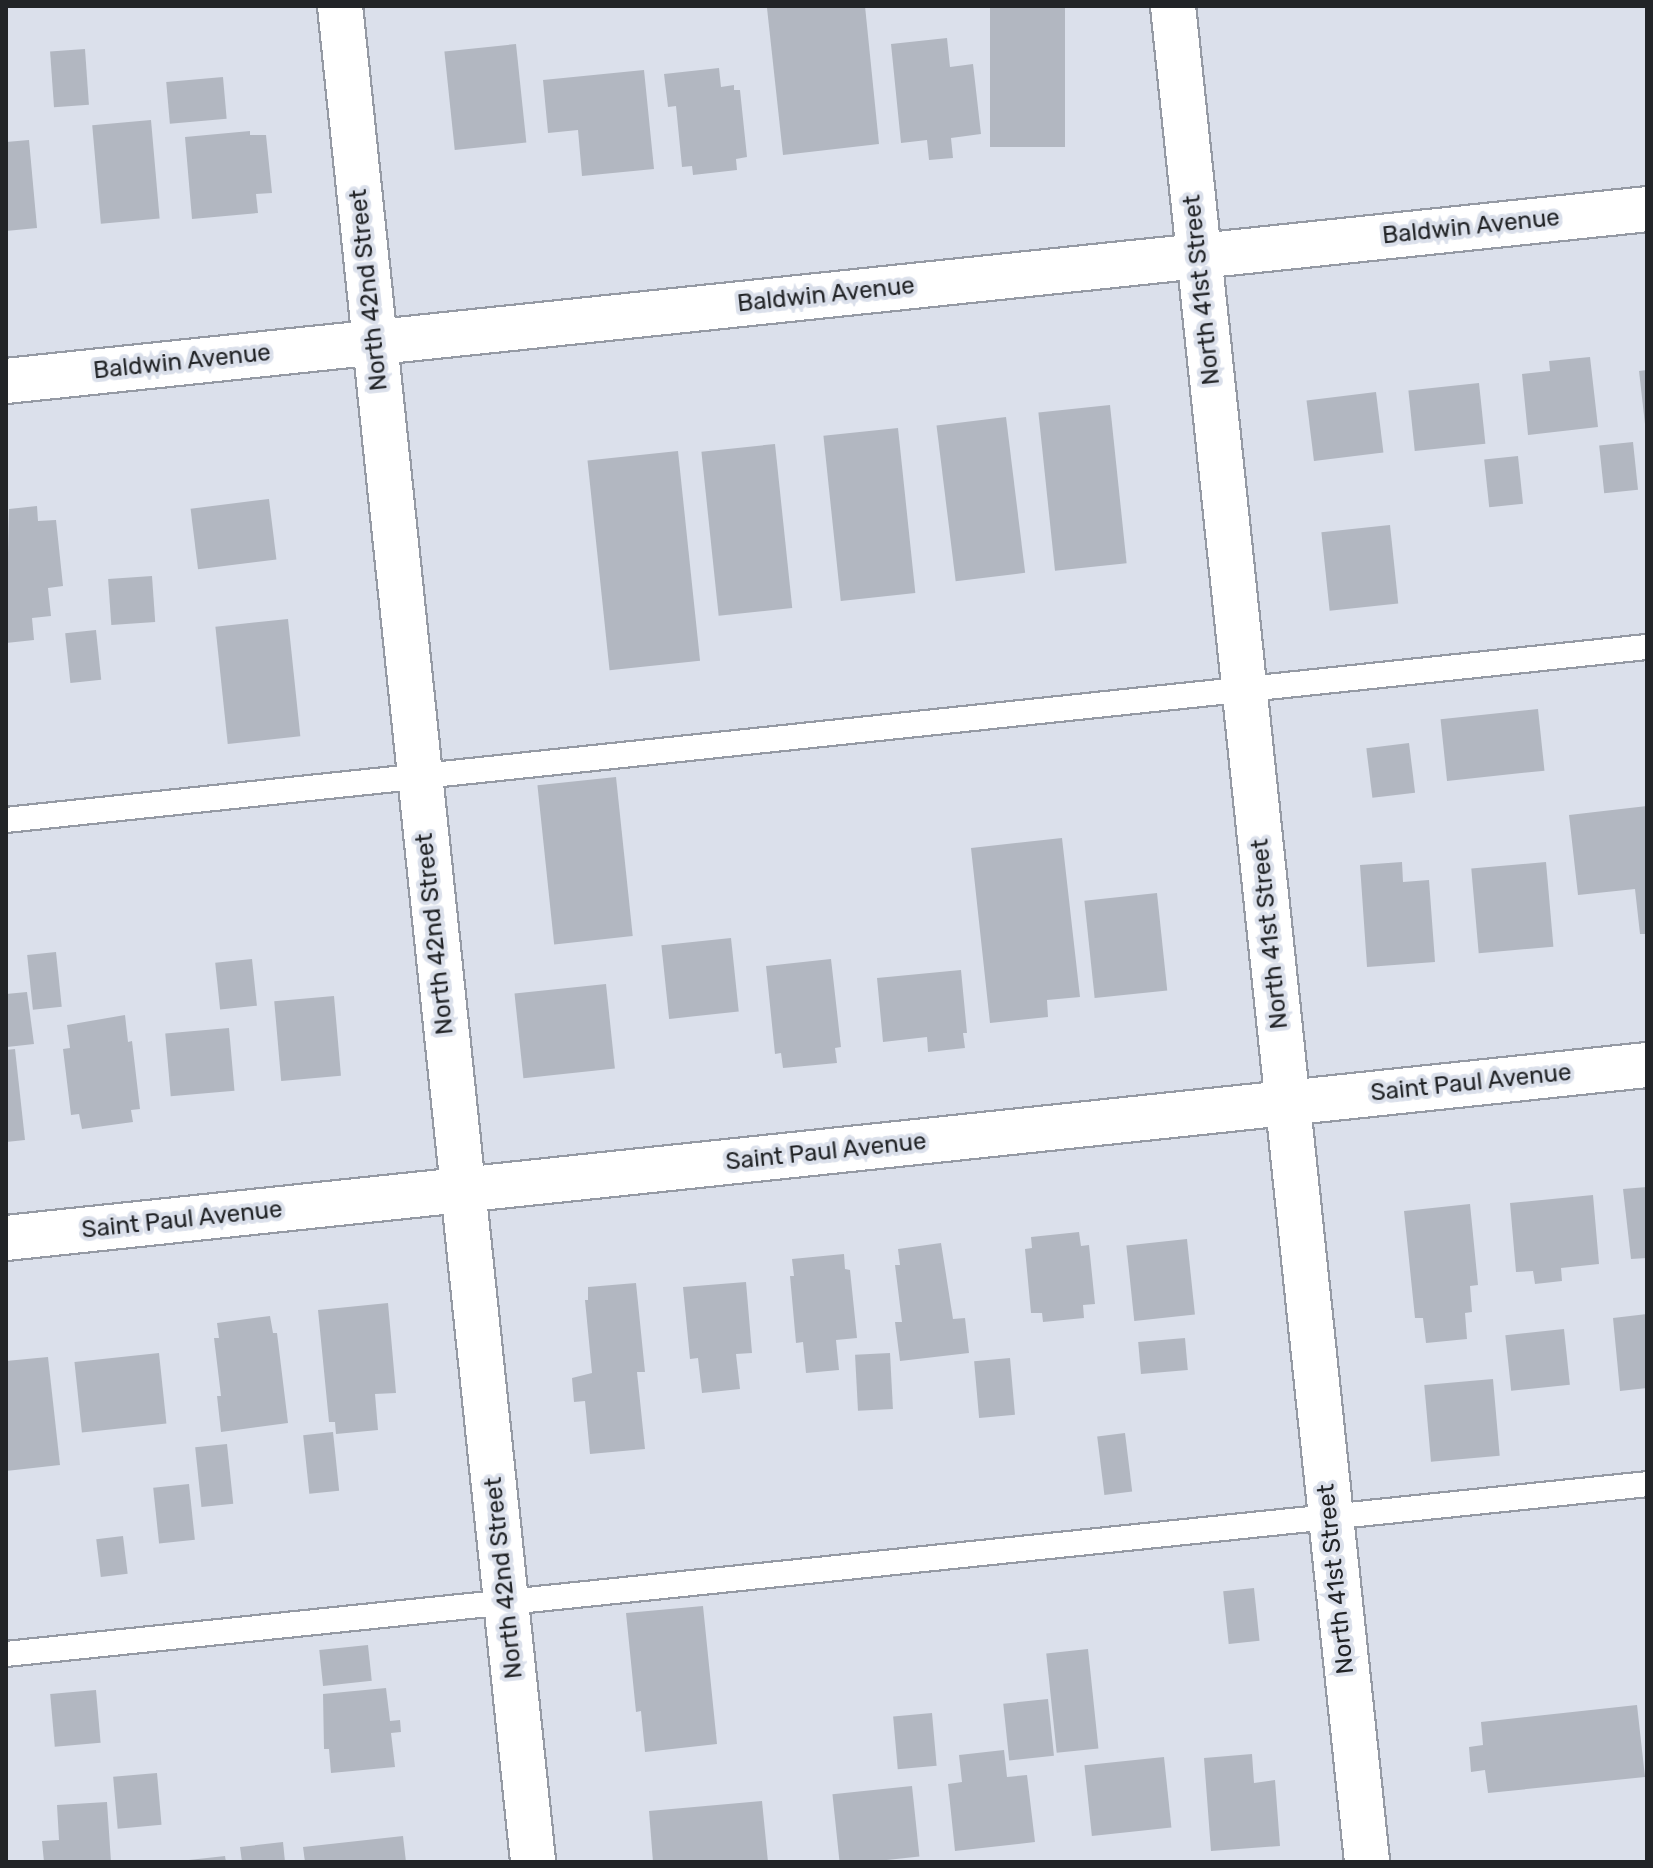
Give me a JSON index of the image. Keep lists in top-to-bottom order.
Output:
{
  "streets": {
    "street": [
      "Baldwin Avenue",
      "North 42nd Street",
      "North 41st Street",
      "Saint Paul Avenue"
    ]
  },
  "crossings": [
    ["Baldwin Avenue", "North 42nd Street"],
    ["Baldwin Avenue", "North 41st Street"],
    ["North 42nd Street", "Saint Paul Avenue"],
    ["North 41st Street", "Saint Paul Avenue"]
  ]
}
